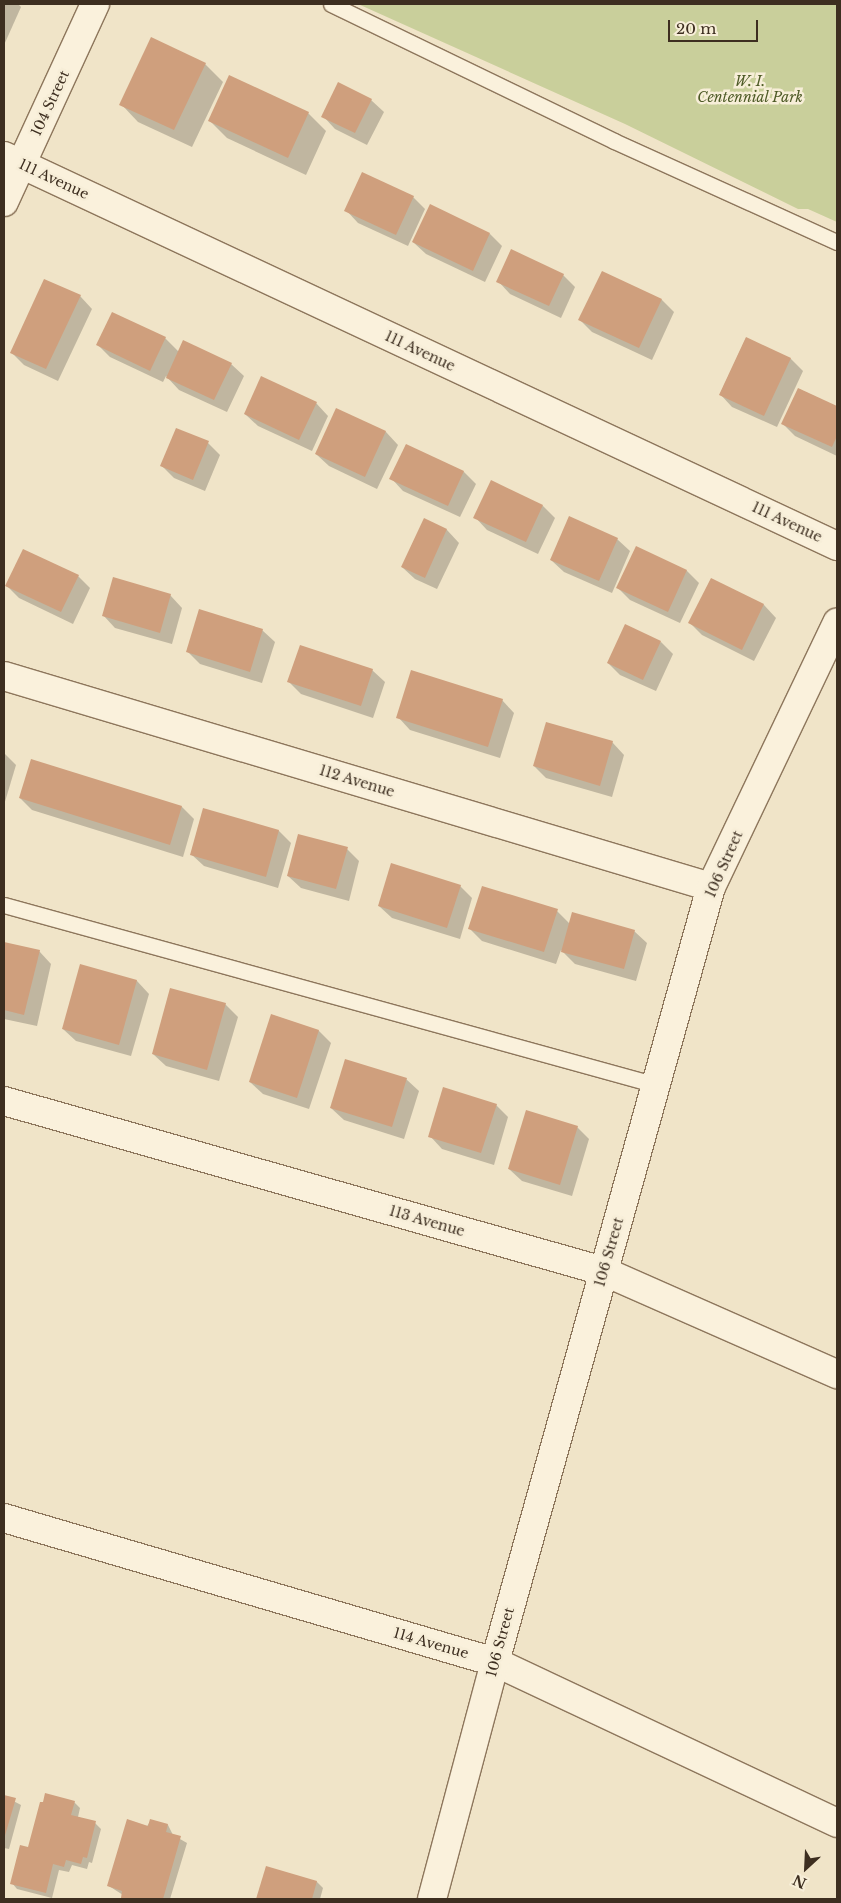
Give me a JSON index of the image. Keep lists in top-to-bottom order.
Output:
{
  "streets": {
    "street": [
      "104 Street",
      "111 Avenue",
      "112 Avenue",
      "106 Street",
      "113 Avenue",
      "114 Avenue"
    ]
  },
  "crossings": [
    ["104 Street", "111 Avenue"],
    ["112 Avenue", "106 Street"],
    ["106 Street", "113 Avenue"],
    ["106 Street", "114 Avenue"]
  ],
  "parks": ["W. I. Centennial Park"],
  "scale_bar": "20 m",
  "north": "bottom left"
}
